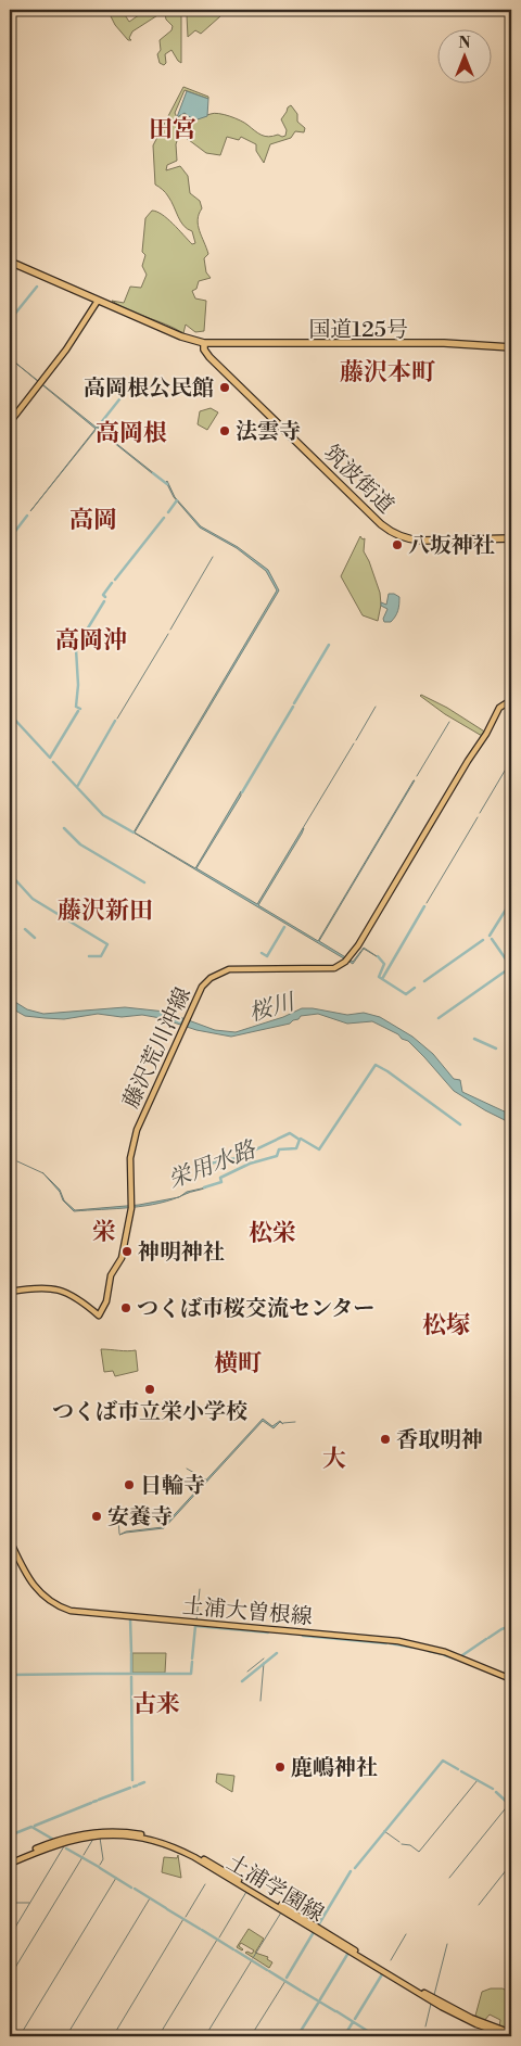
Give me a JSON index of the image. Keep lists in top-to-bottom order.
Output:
{
  "streets": {
    "highway": ["国道125号", "筑波街道"],
    "main road": ["藤沢荒川沖線", "土浦大曽根線", "土浦学園線"]
  },
  "crossings": [
    ["国道125号", "筑波街道"]
  ],
  "districts": [
    "田宮",
    "藤沢本町",
    "高岡根",
    "高岡",
    "高岡沖",
    "藤沢新田",
    "栄",
    "松栄",
    "松塚",
    "横町",
    "大",
    "古来"
  ],
  "water": ["桜川", "栄用水路"],
  "places": [
    "高岡根公民館",
    "法雲寺",
    "八坂神社",
    "神明神社",
    "つくば市桜交流センター",
    "つくば市立栄小学校",
    "香取明神",
    "日輪寺",
    "安養寺",
    "鹿嶋神社"
  ],
  "north": "top"
}
